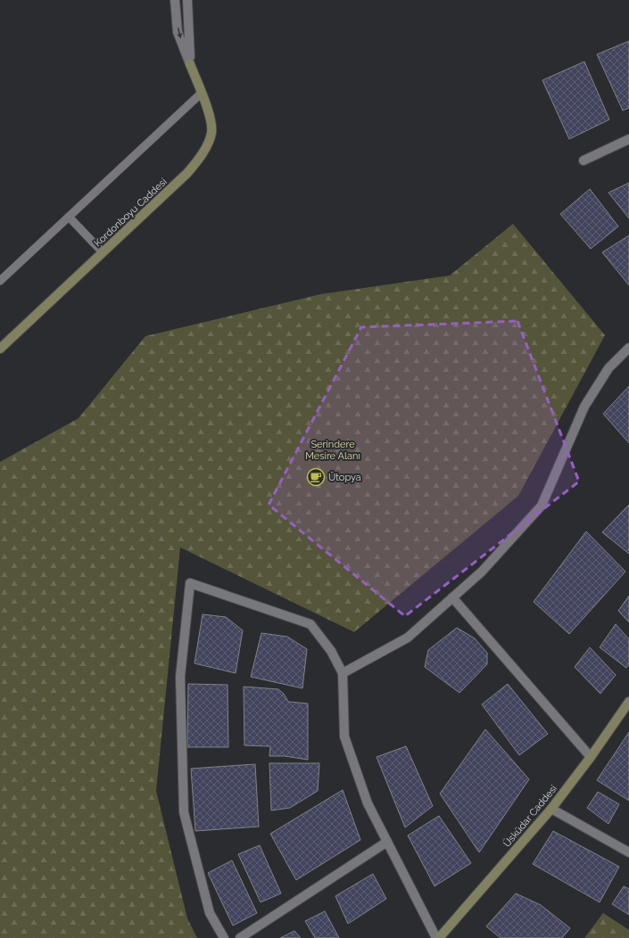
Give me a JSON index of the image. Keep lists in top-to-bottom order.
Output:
{
  "streets": {
    "street": ["Kordonboyu Caddesi", "Üsküdar Caddesi"]
  },
  "parks": ["Serindere Mesire Alanı"],
  "places": {
    "cafe": ["Ütopya"]
  }
}
